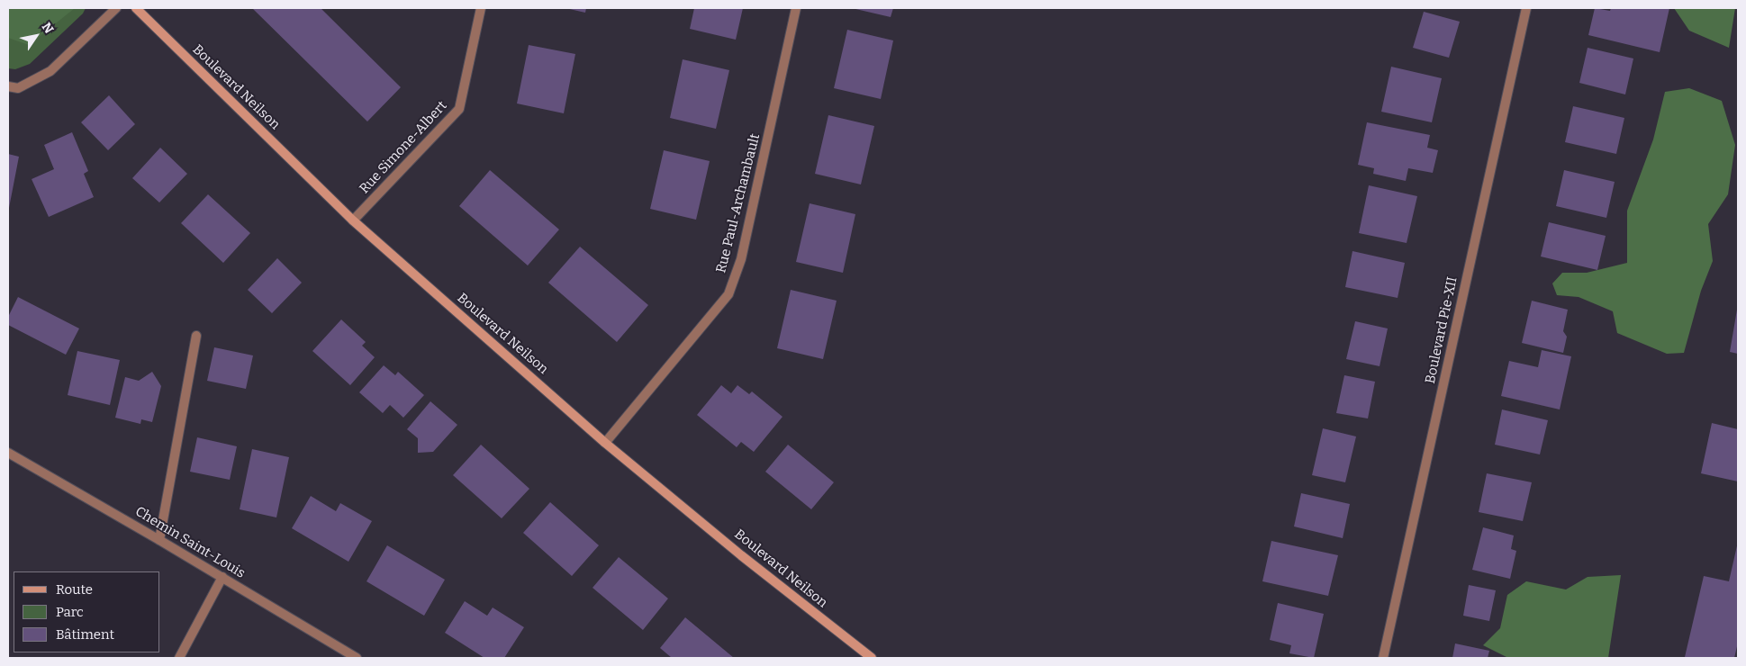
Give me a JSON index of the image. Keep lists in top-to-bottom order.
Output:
{
  "streets": {
    "main road": ["Boulevard Neilson"],
    "street": [
      "Rue Simone-Albert",
      "Rue Paul-Archambault",
      "Boulevard Pie-XII",
      "Chemin Saint-Louis"
    ]
  },
  "crossings": [
    ["Boulevard Neilson", "Rue Simone-Albert"],
    ["Boulevard Neilson", "Rue Paul-Archambault"]
  ],
  "legend": ["Route", "Parc", "Bâtiment"],
  "north": "top right"
}
